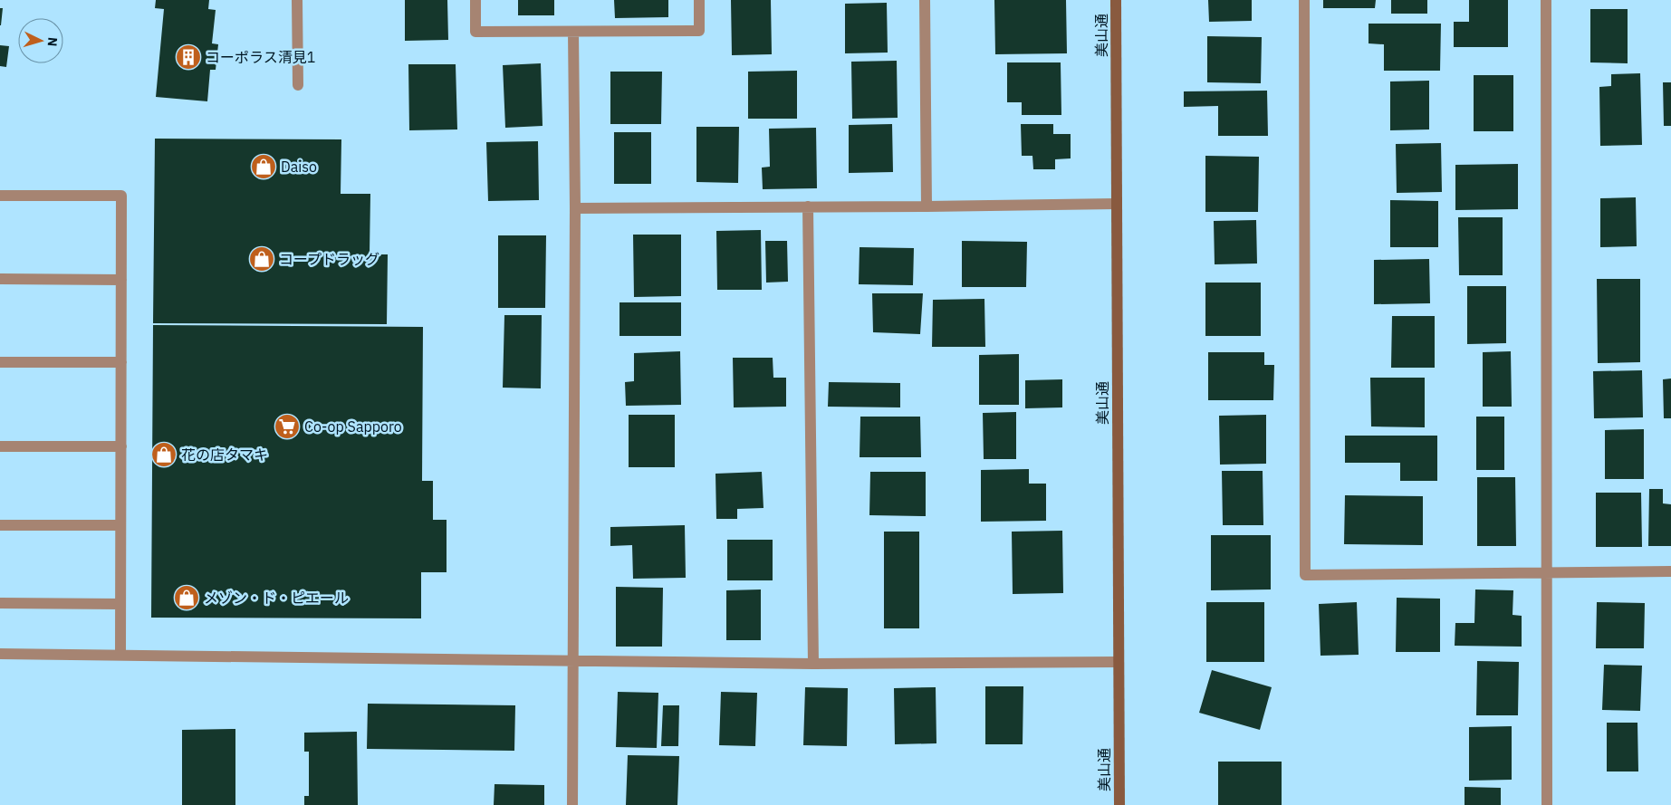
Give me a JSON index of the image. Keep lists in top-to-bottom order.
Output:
{
  "streets": {
    "street": ["美山通"]
  },
  "places": {
    "building": ["コーポラス清見1"],
    "shop": [
      "Daiso",
      "コープドラッグ",
      "花の店タマキ",
      "メゾン・ド・ピエール"
    ],
    "supermarket": ["Co-op Sapporo"]
  },
  "north": "right"
}
